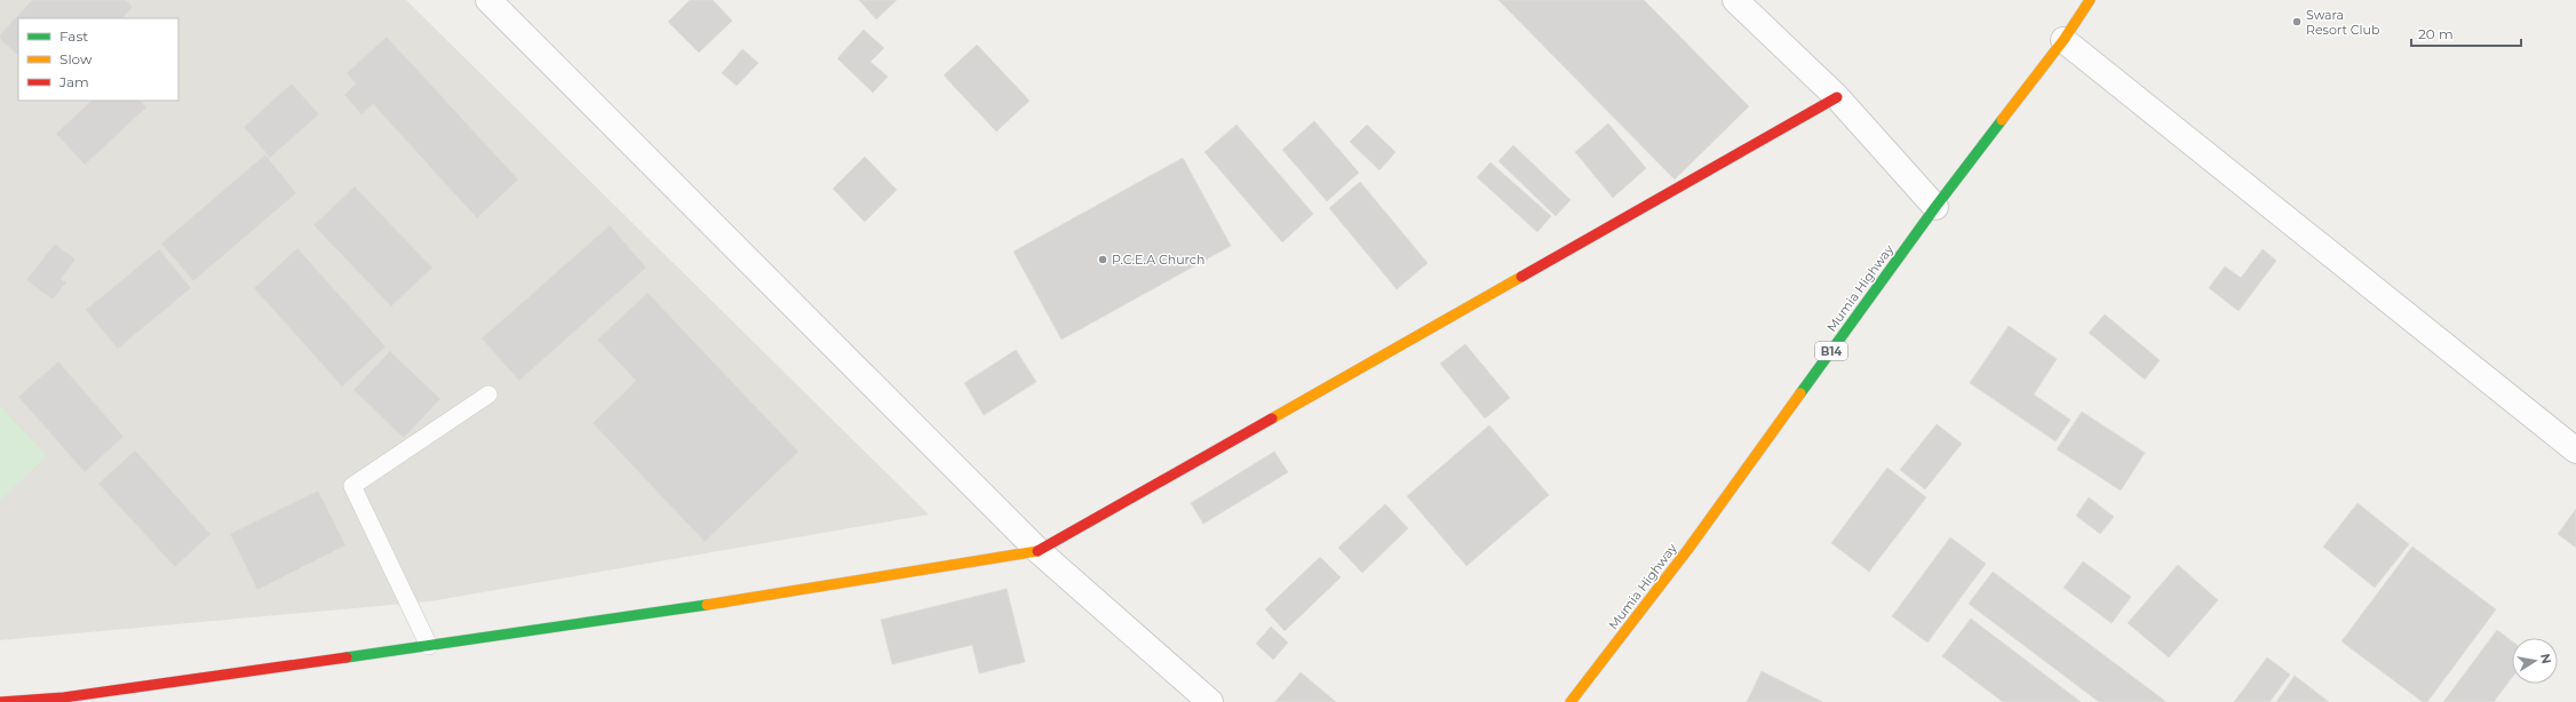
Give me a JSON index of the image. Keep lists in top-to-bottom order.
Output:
{
  "streets": {
    "main road": ["Mumia Highway", "B14"]
  },
  "places": ["Swara Resort Club", "P.C.E.A Church"],
  "legend": ["Fast", "Slow", "Jam"],
  "scale_bar": "20 m",
  "north": "right"
}
